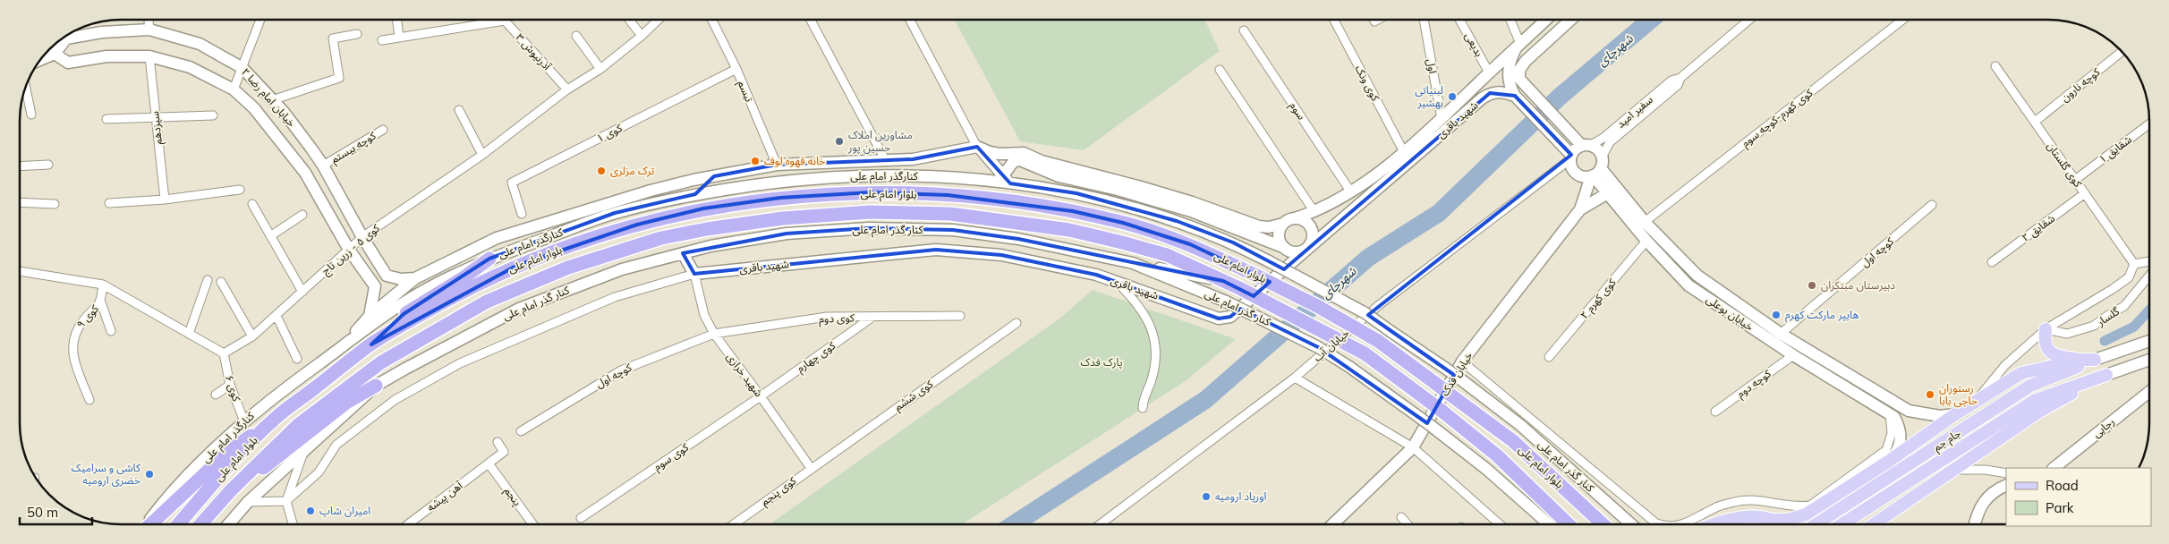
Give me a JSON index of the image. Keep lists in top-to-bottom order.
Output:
{
  "streets": {
    "highway": ["بلوار امام علی"],
    "main road": ["جام جم"],
    "street": [
      "بدیعی",
      "آذرنیوش ۳",
      "اول",
      "کوی ونک",
      "کوچه نارون",
      "تبسم",
      "خیابان امام رضا ۲",
      "سوم",
      "سفیر امید",
      "کوی کهرم-کوچه سوم",
      "شهید باقری",
      "سیزدهم",
      "کوی ۱",
      "کوچه بیستم",
      "شقایق ۱",
      "کوی گلستان",
      "کنارگذر امام علی",
      "شقایق ۲",
      "کنار گذر امام علی",
      "کوی ۵ - زرین تاج",
      "کوچه اول",
      "کوی کهرم ۲",
      "خیابان بوعلی",
      "کوی ۹",
      "گلسار",
      "کوی دوم",
      "خیابان آب",
      "کوی چهارم",
      "خیابان فدک",
      "شهید خرازی",
      "کوچه دوم",
      "کوی ۶",
      "کوی ششم",
      "رجایی",
      "کوی سوم",
      "کوی پنجم",
      "آهن پیشه",
      "پنجم"
    ]
  },
  "crossings": [
    ["بدیعی", "شهید باقری"],
    ["آذرنیوش ۳", "کوی ۵ - زرین تاج"],
    ["اول", "شهید باقری"],
    ["کوی ونک", "شهید باقری"],
    ["کوچه نارون", "کوی گلستان"],
    ["تبسم", "کوی ۱"],
    ["خیابان امام رضا ۲", "سیزدهم"],
    ["خیابان امام رضا ۲", "کوچه بیستم"],
    ["خیابان امام رضا ۲", "کوی ۵ - زرین تاج"],
    ["سوم", "شهید باقری"],
    ["سفیر امید", "خیابان بوعلی"],
    ["سفیر امید", "خیابان آب"],
    ["سفیر امید", "خیابان فدک"],
    ["کوی کهرم-کوچه سوم", "خیابان بوعلی"],
    ["شهید باقری", "شهید خرازی"],
    ["شقایق ۱", "کوی گلستان"],
    ["کوی گلستان", "شقایق ۲"],
    ["کوی گلستان", "گلسار"],
    ["کنارگذر امام علی", "کنار گذر امام علی"],
    ["کنارگذر امام علی", "کوی ۶"],
    ["کوی ۵ - زرین تاج", "کوی ۶"],
    ["کوچه اول", "خیابان بوعلی"],
    ["کوچه اول", "کوی دوم"],
    ["کوچه اول", "شهید خرازی"],
    ["کوی کهرم ۲", "خیابان بوعلی"],
    ["خیابان بوعلی", "خیابان آب"],
    ["خیابان بوعلی", "خیابان فدک"],
    ["خیابان بوعلی", "کوچه دوم"],
    ["کوی دوم", "کوی چهارم"],
    ["کوی دوم", "شهید خرازی"],
    ["خیابان آب", "خیابان فدک"],
    ["کوی چهارم", "شهید خرازی"],
    ["کوی چهارم", "کوی سوم"],
    ["شهید خرازی", "کوی ششم"],
    ["شهید خرازی", "کوی سوم"],
    ["شهید خرازی", "کوی پنجم"],
    ["کوی ششم", "کوی پنجم"],
    ["آهن پیشه", "پنجم"]
  ],
  "water": ["شهرچای"],
  "parks": ["پارک فدک"],
  "places": [
    "لبنیاتی بهشیر",
    "مشاورین املاک حسین پور",
    "خانه قهوه لوف",
    "ترک مزلری",
    "دبیرستان مبتکران",
    "هایپر مارکت کهرم",
    "رستوران حاجی بابا",
    "کاشی و سرامیک خضری ارومیه",
    "اوریاد ارومیه",
    "امیران شاپ"
  ],
  "legend": ["Road", "Park"],
  "scale_bar": "50 m"
}
